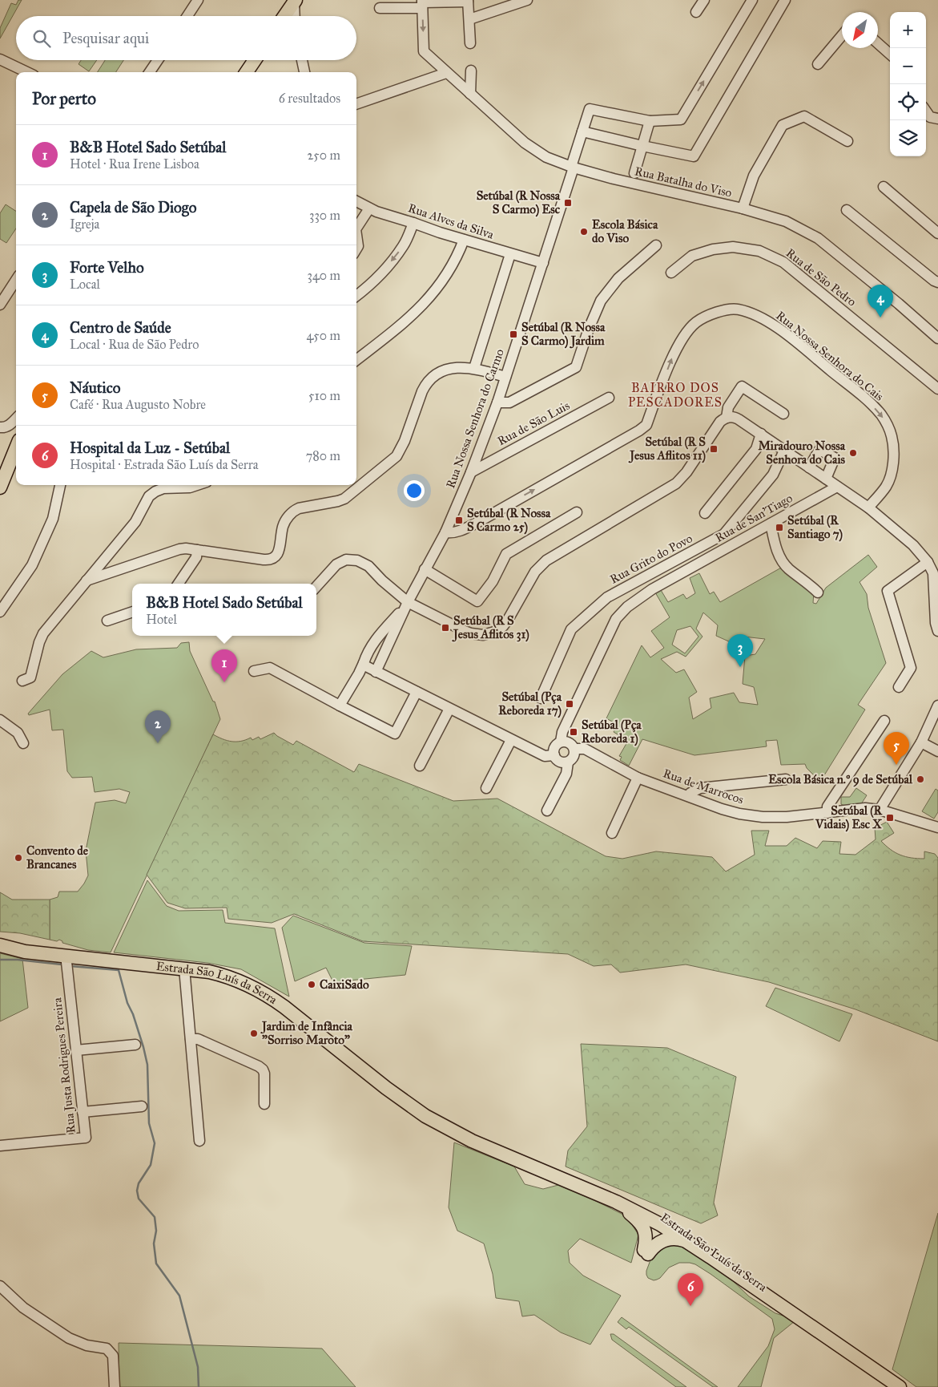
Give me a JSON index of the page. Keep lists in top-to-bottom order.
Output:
{
  "streets": {
    "main road": ["Estrada São Luís da Serra"],
    "street": [
      "Rua Batalha do Viso",
      "Rua Alves da Silva",
      "Rua de São Pedro",
      "Rua Nossa Senhora do Cais",
      "Rua Nossa Senhora do Carmo",
      "Rua de São Luis",
      "Rua de San'Tiago",
      "Rua Grito do Povo",
      "Rua de Marrocos",
      "Rua Justa Rodrigues Pereira"
    ]
  },
  "crossings": [
    ["Rua Batalha do Viso", "Rua Nossa Senhora do Carmo"],
    ["Rua Alves da Silva", "Rua Nossa Senhora do Carmo"],
    ["Rua Nossa Senhora do Cais", "Rua Nossa Senhora do Carmo"],
    ["Rua Nossa Senhora do Carmo", "Rua de São Luis"],
    ["Rua de San'Tiago", "Rua de Marrocos"],
    ["Estrada São Luís da Serra", "Rua Justa Rodrigues Pereira"]
  ],
  "districts": ["BAIRRO DOS PESCADORES"],
  "places": {
    "transit": [
      "Setúbal (R Nossa S Carmo) Esc",
      "Setúbal (R Nossa S Carmo) Jardim",
      "Setúbal (R S Jesus Aflitos 11)",
      "Setúbal (R Nossa S Carmo 25)",
      "Setúbal (R Santiago 7)",
      "Setúbal (R S Jesus Aflitos 31)",
      "Setúbal (Pça Reboreda 17)",
      "Setúbal (Pça Reboreda 1)",
      "Setúbal (R Vidais) Esc X"
    ],
    "other": [
      "Escola Básica do Viso",
      "Miradouro Nossa Senhora do Cais",
      "Escola Básica n.º 9 de Setúbal",
      "Convento de Brancanes",
      "CaixiSado",
      "Jardim de Infância \"Sorriso Maroto\""
    ]
  },
  "north": "bottom left",
  "page": {
    "map_buttons": ["+", "−"],
    "search": "Pesquisar aqui",
    "heading": ["Por perto", "6 resultados"],
    "list": [
      {
        "mark": "1",
        "name": "B&B Hotel Sado Setúbal",
        "note": "Hotel · Rua Irene Lisboa",
        "value": "250 m"
      },
      {
        "mark": "2",
        "name": "Capela de São Diogo",
        "note": "Igreja",
        "value": "330 m"
      },
      {
        "mark": "3",
        "name": "Forte Velho",
        "note": "Local",
        "value": "340 m"
      },
      {
        "mark": "4",
        "name": "Centro de Saúde",
        "note": "Local · Rua de São Pedro",
        "value": "450 m"
      },
      {
        "mark": "5",
        "name": "Náutico",
        "note": "Café · Rua Augusto Nobre",
        "value": "510 m"
      },
      {
        "mark": "6",
        "name": "Hospital da Luz - Setúbal",
        "note": "Hospital · Estrada São Luís da Serra",
        "value": "780 m"
      }
    ],
    "pins": [
      "4",
      "3",
      "1",
      "2",
      "5",
      "6"
    ],
    "popup": ["B&B Hotel Sado Setúbal", "Hotel"]
  }
}
